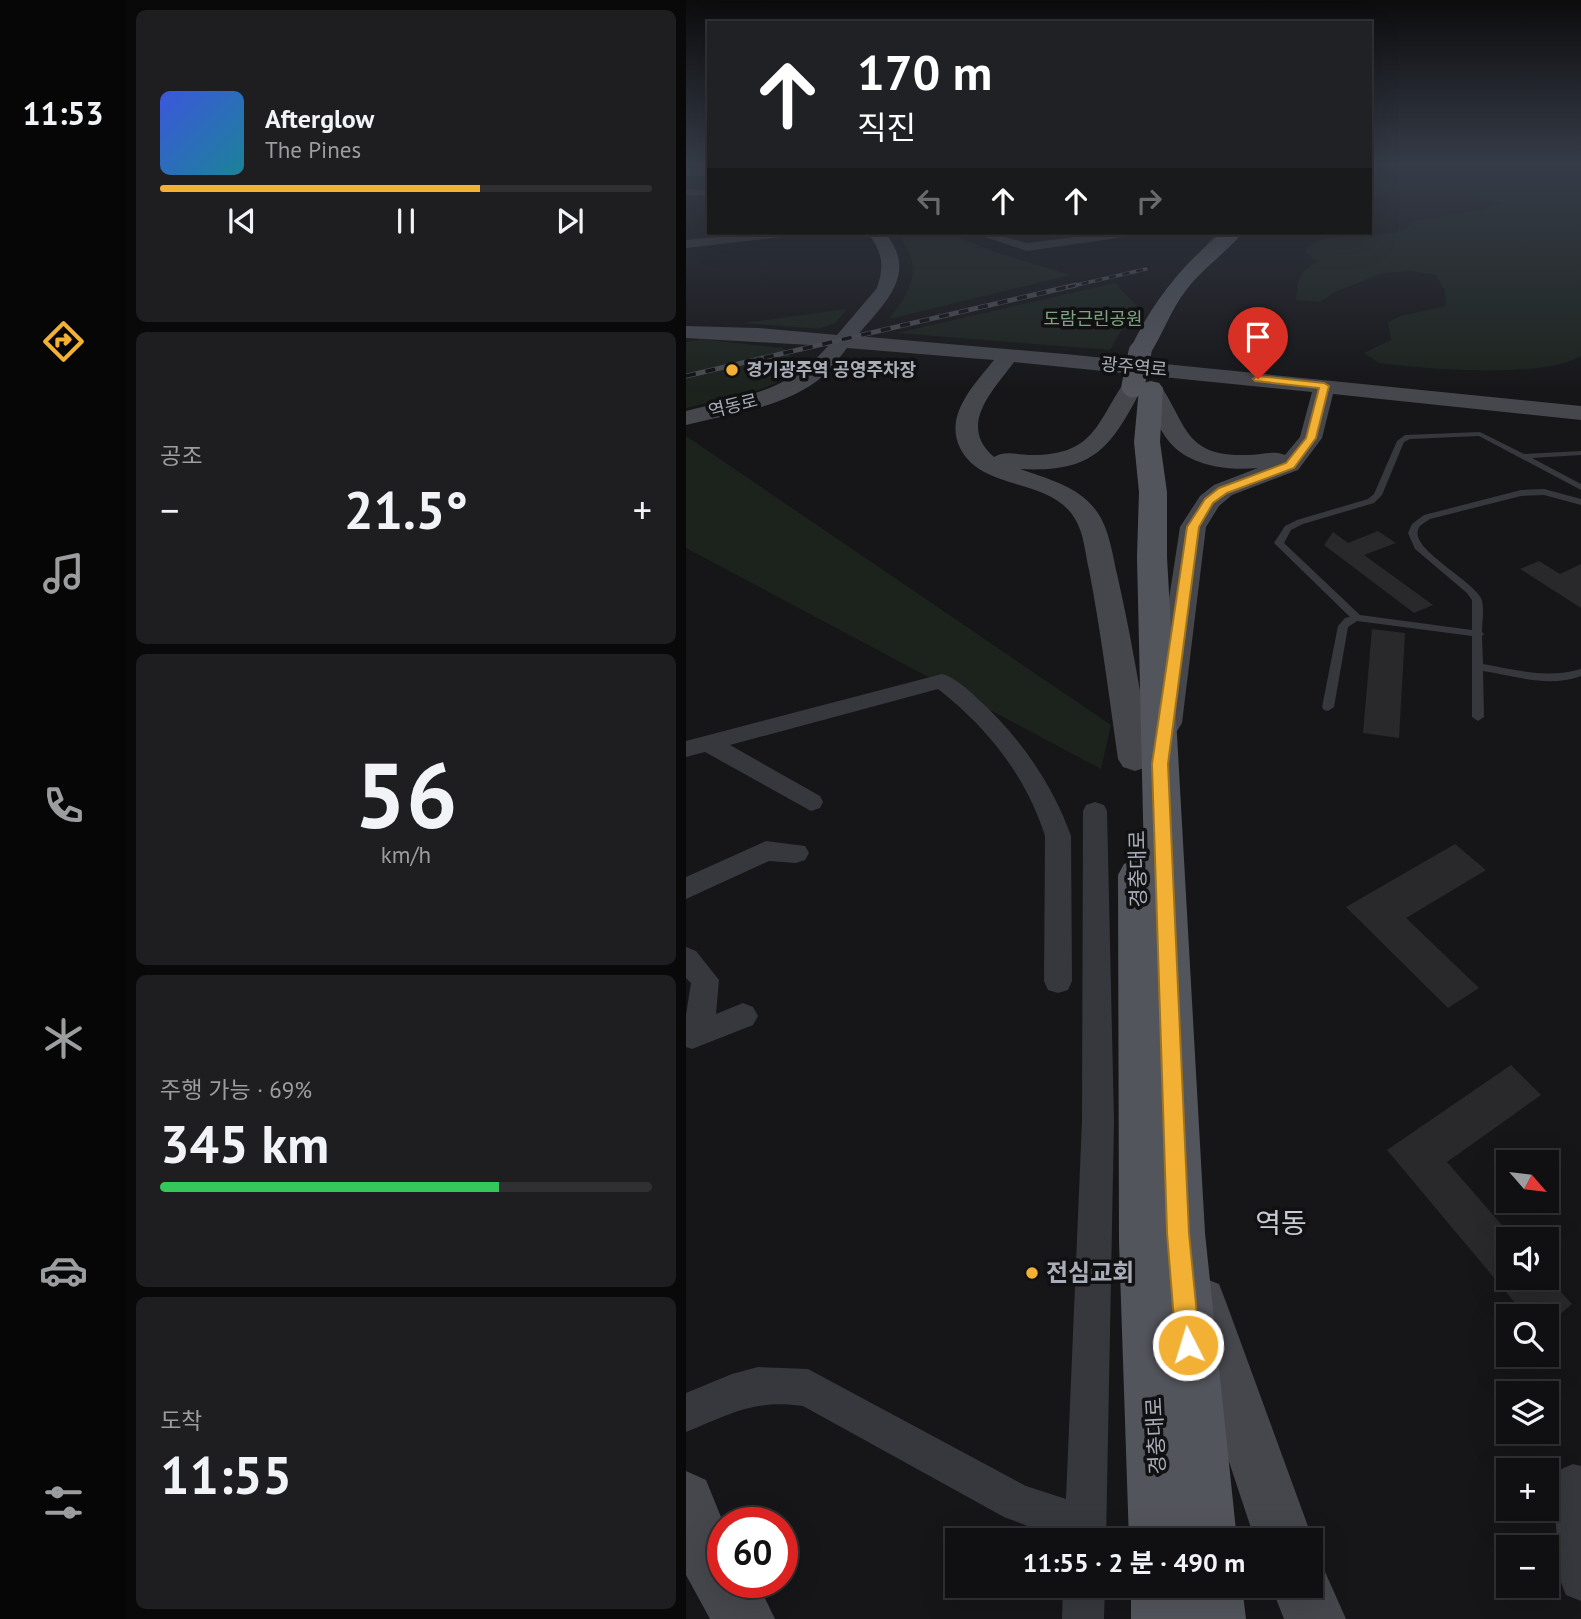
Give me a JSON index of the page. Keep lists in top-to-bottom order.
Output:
{
  "streets": {
    "main road": ["경충대로"],
    "street": ["광주역로", "역동로"]
  },
  "crossings": [
    ["광주역로", "역동로"]
  ],
  "districts": ["역동"],
  "parks": ["도람근린공원"],
  "places": ["경기광주역 공영주차장", "전심교회"],
  "north": "bottom right",
  "page": {
    "tabs": "11:53",
    "turn": ["170 m", "직진"],
    "song": ["Afterglow", "The Pines"],
    "tile": [
      "공조",
      ["56", "km/h"],
      ["주행 가능 · 69%", "345 km"],
      ["도착", "11:55"]
    ],
    "heat": ["−", "21.5°", "+"],
    "map_buttons": ["+", "−"],
    "limit": "60",
    "trip": "11:55 · 2 분 · 490 m"
  }
}
